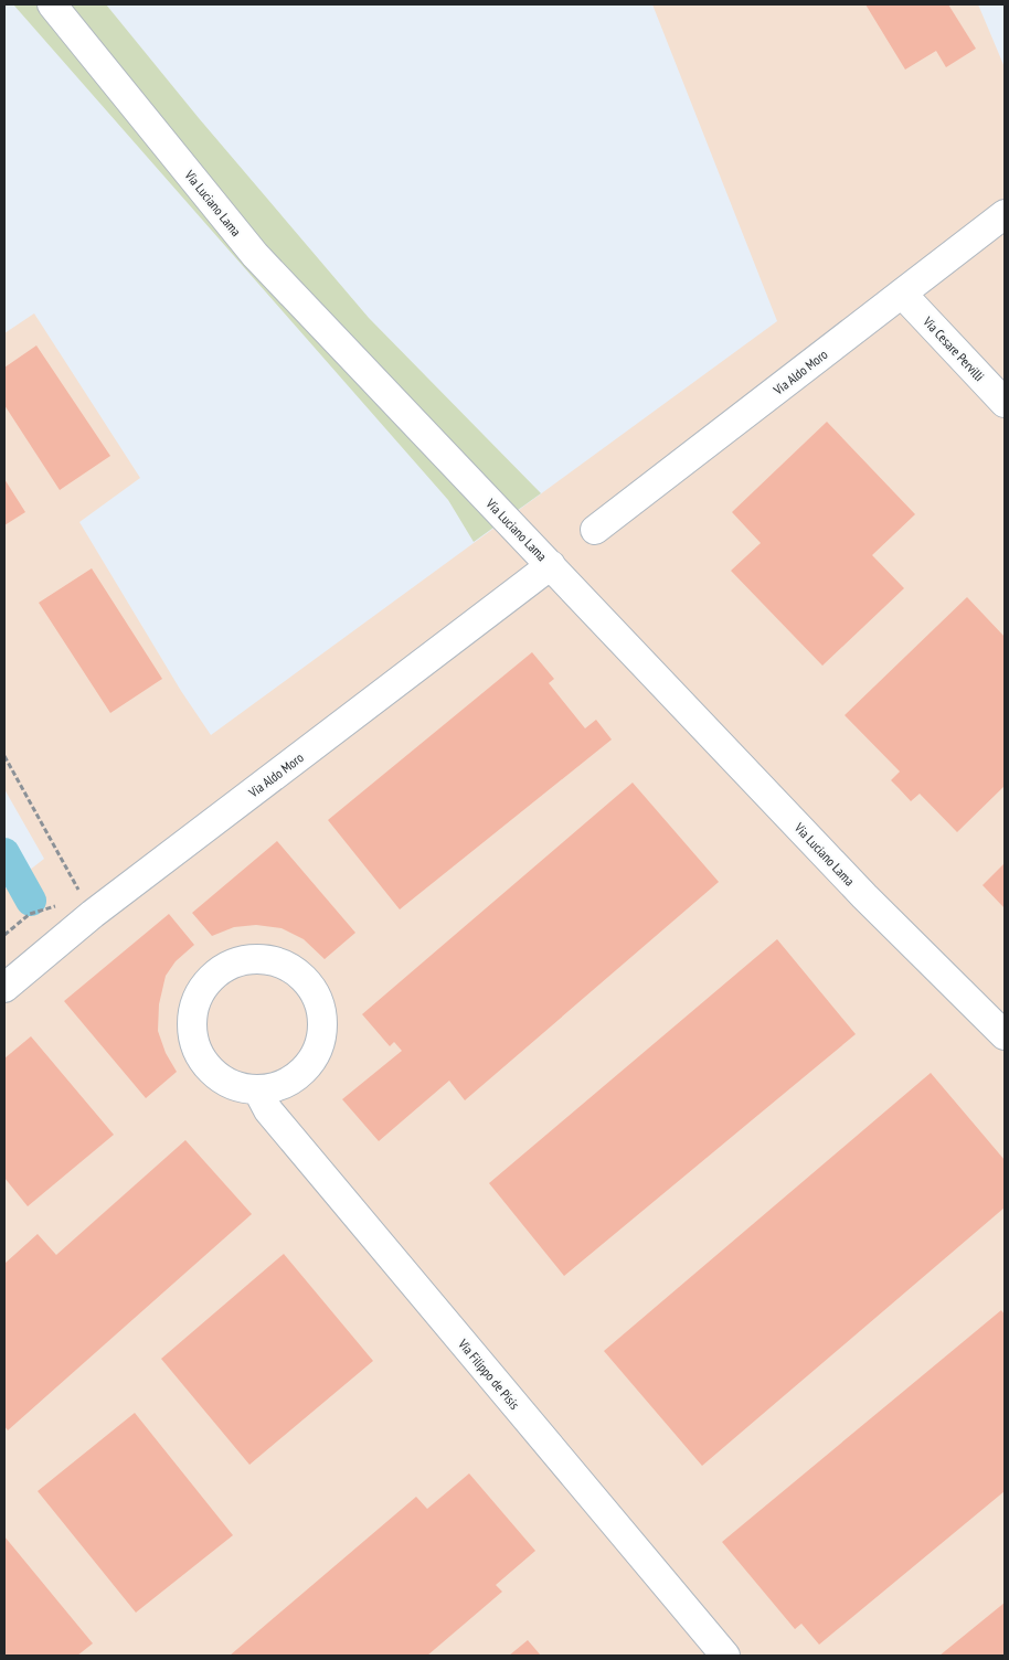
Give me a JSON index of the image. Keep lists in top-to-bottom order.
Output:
{
  "streets": {
    "street": [
      "Via Luciano Lama",
      "Via Cesare Pervilli",
      "Via Aldo Moro",
      "Via Filippo de Pisis"
    ]
  },
  "crossings": [
    ["Via Luciano Lama", "Via Aldo Moro"],
    ["Via Cesare Pervilli", "Via Aldo Moro"]
  ]
}
